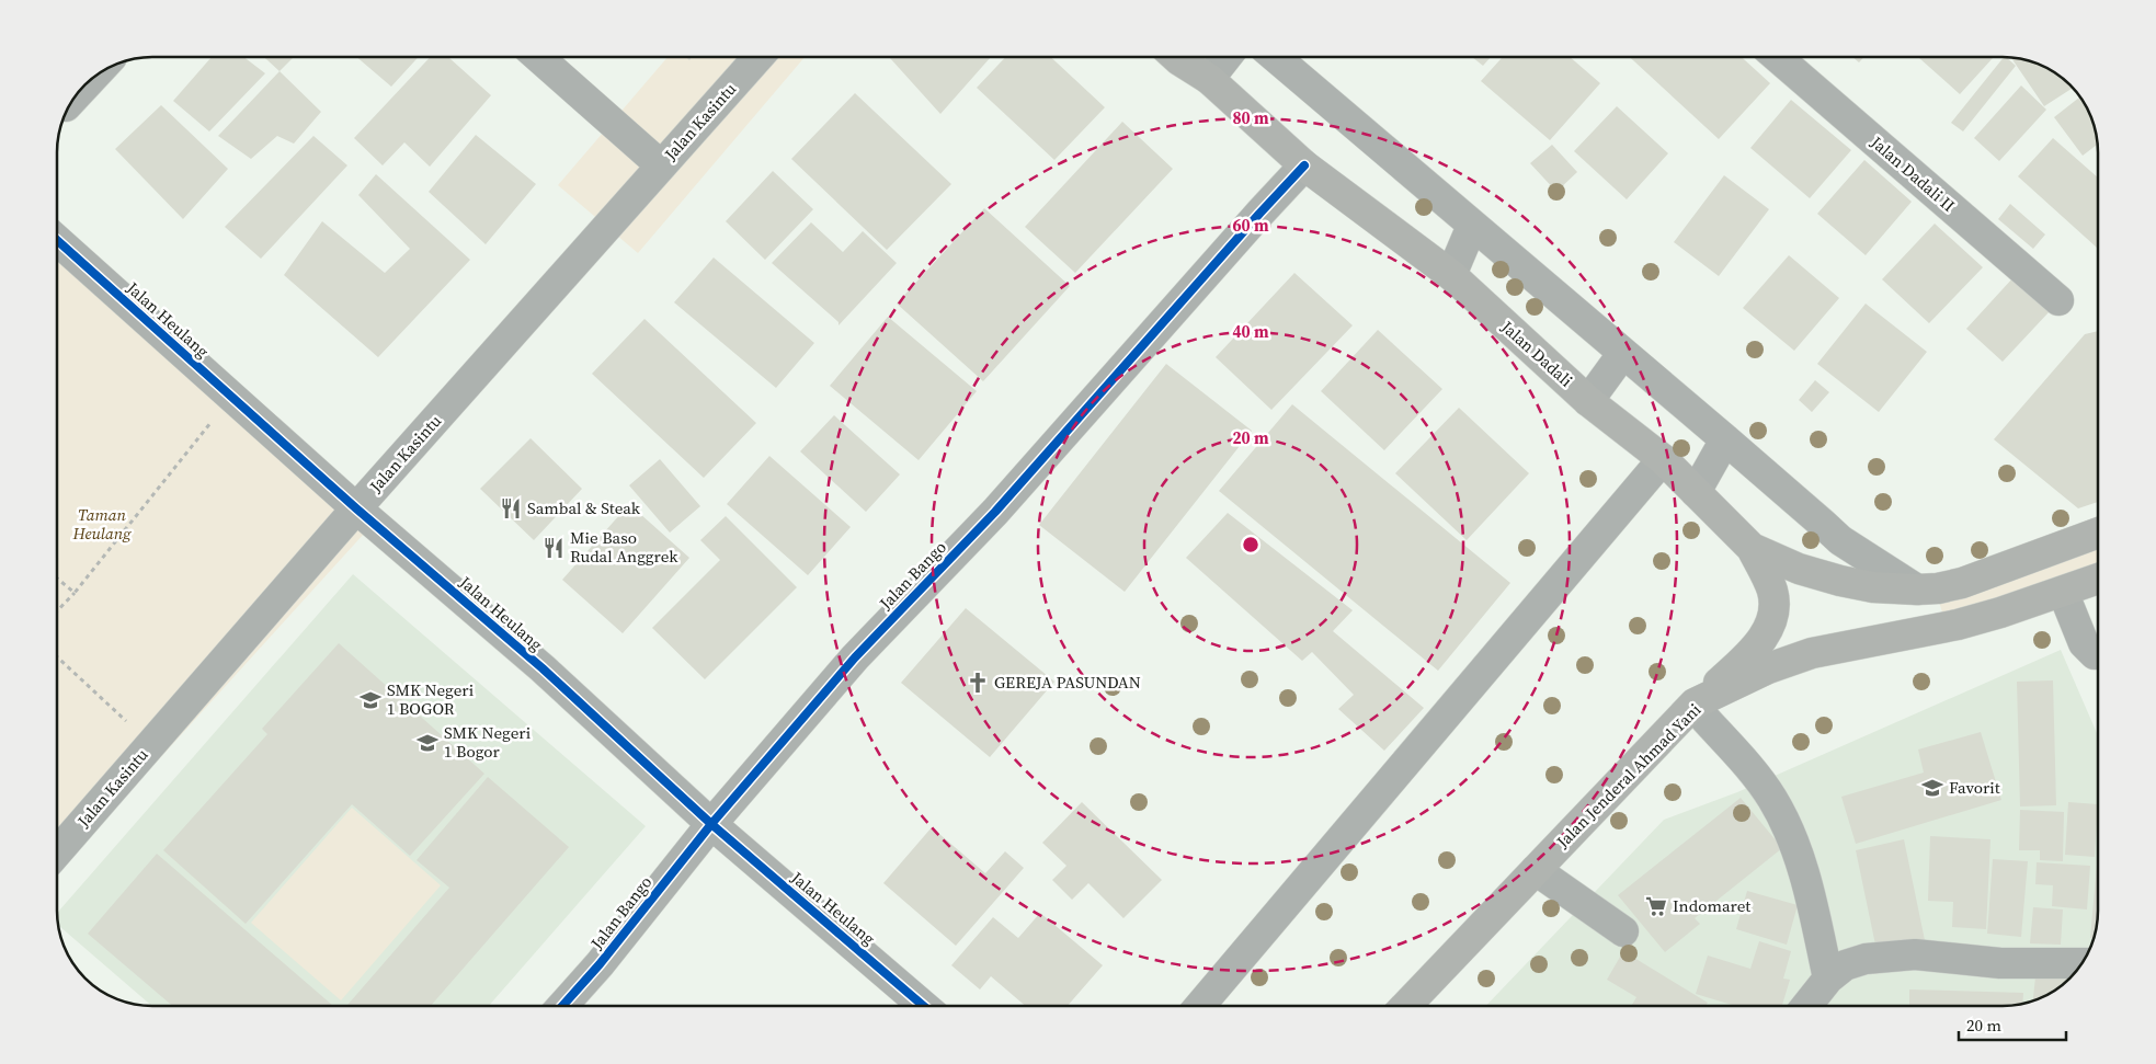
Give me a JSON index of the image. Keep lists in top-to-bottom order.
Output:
{
  "streets": {
    "main road": ["Jalan Dadali", "Jalan Jenderal Ahmad Yani"],
    "street": [
      "Jalan Kasintu",
      "Jalan Dadali II",
      "Jalan Heulang",
      "Jalan Bango"
    ]
  },
  "crossings": [
    ["Jalan Kasintu", "Jalan Heulang"],
    ["Jalan Heulang", "Jalan Bango"],
    ["Jalan Dadali", "Jalan Bango"]
  ],
  "parks": ["Taman Heulang"],
  "places": {
    "restaurant": ["Sambal & Steak", "Mie Baso Rudal Anggrek"],
    "church": ["GEREJA PASUNDAN"],
    "school or university": ["SMK Negeri 1 BOGOR", "SMK Negeri 1 Bogor", "Favorit"],
    "supermarket": ["Indomaret"]
  },
  "scale_bar": "20 m",
  "rings": [
    "80 m",
    "60 m",
    "40 m",
    "20 m"
  ]
}
